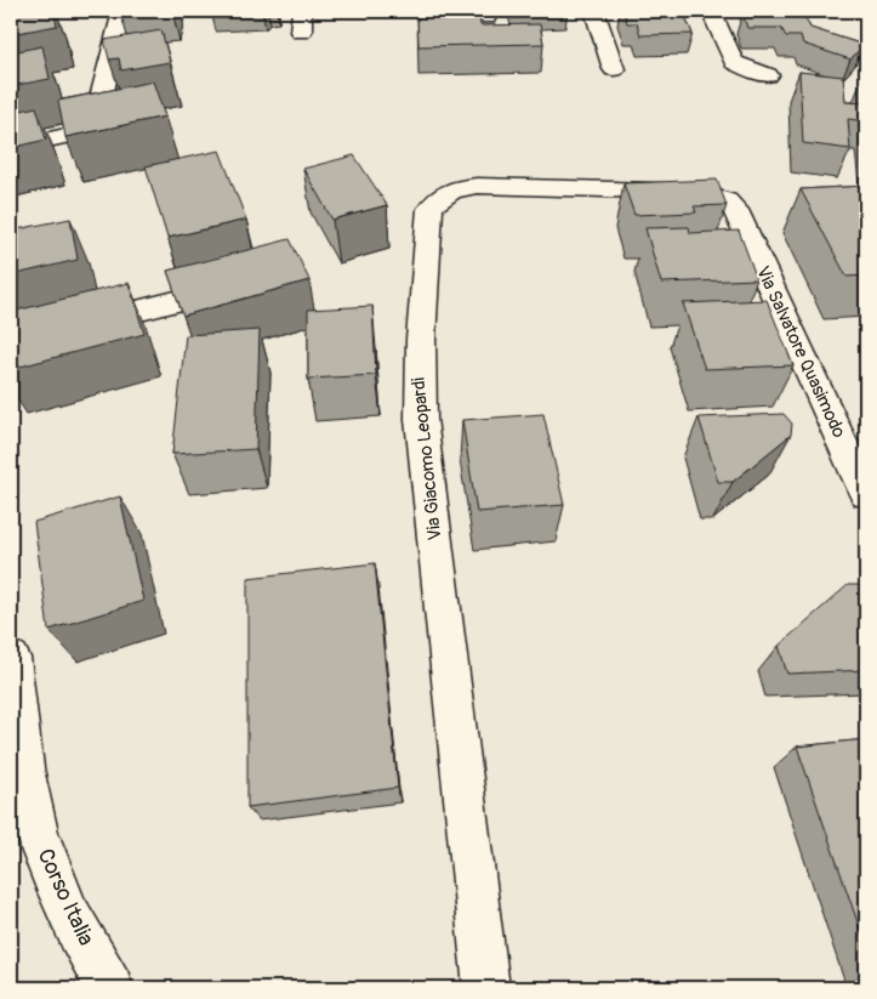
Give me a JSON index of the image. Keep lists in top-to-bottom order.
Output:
{
  "streets": {
    "street": ["Via Salvatore Quasimodo", "Via Giacomo Leopardi", "Corso Italia"]
  },
  "crossings": [
    ["Via Salvatore Quasimodo", "Via Giacomo Leopardi"]
  ]
}
